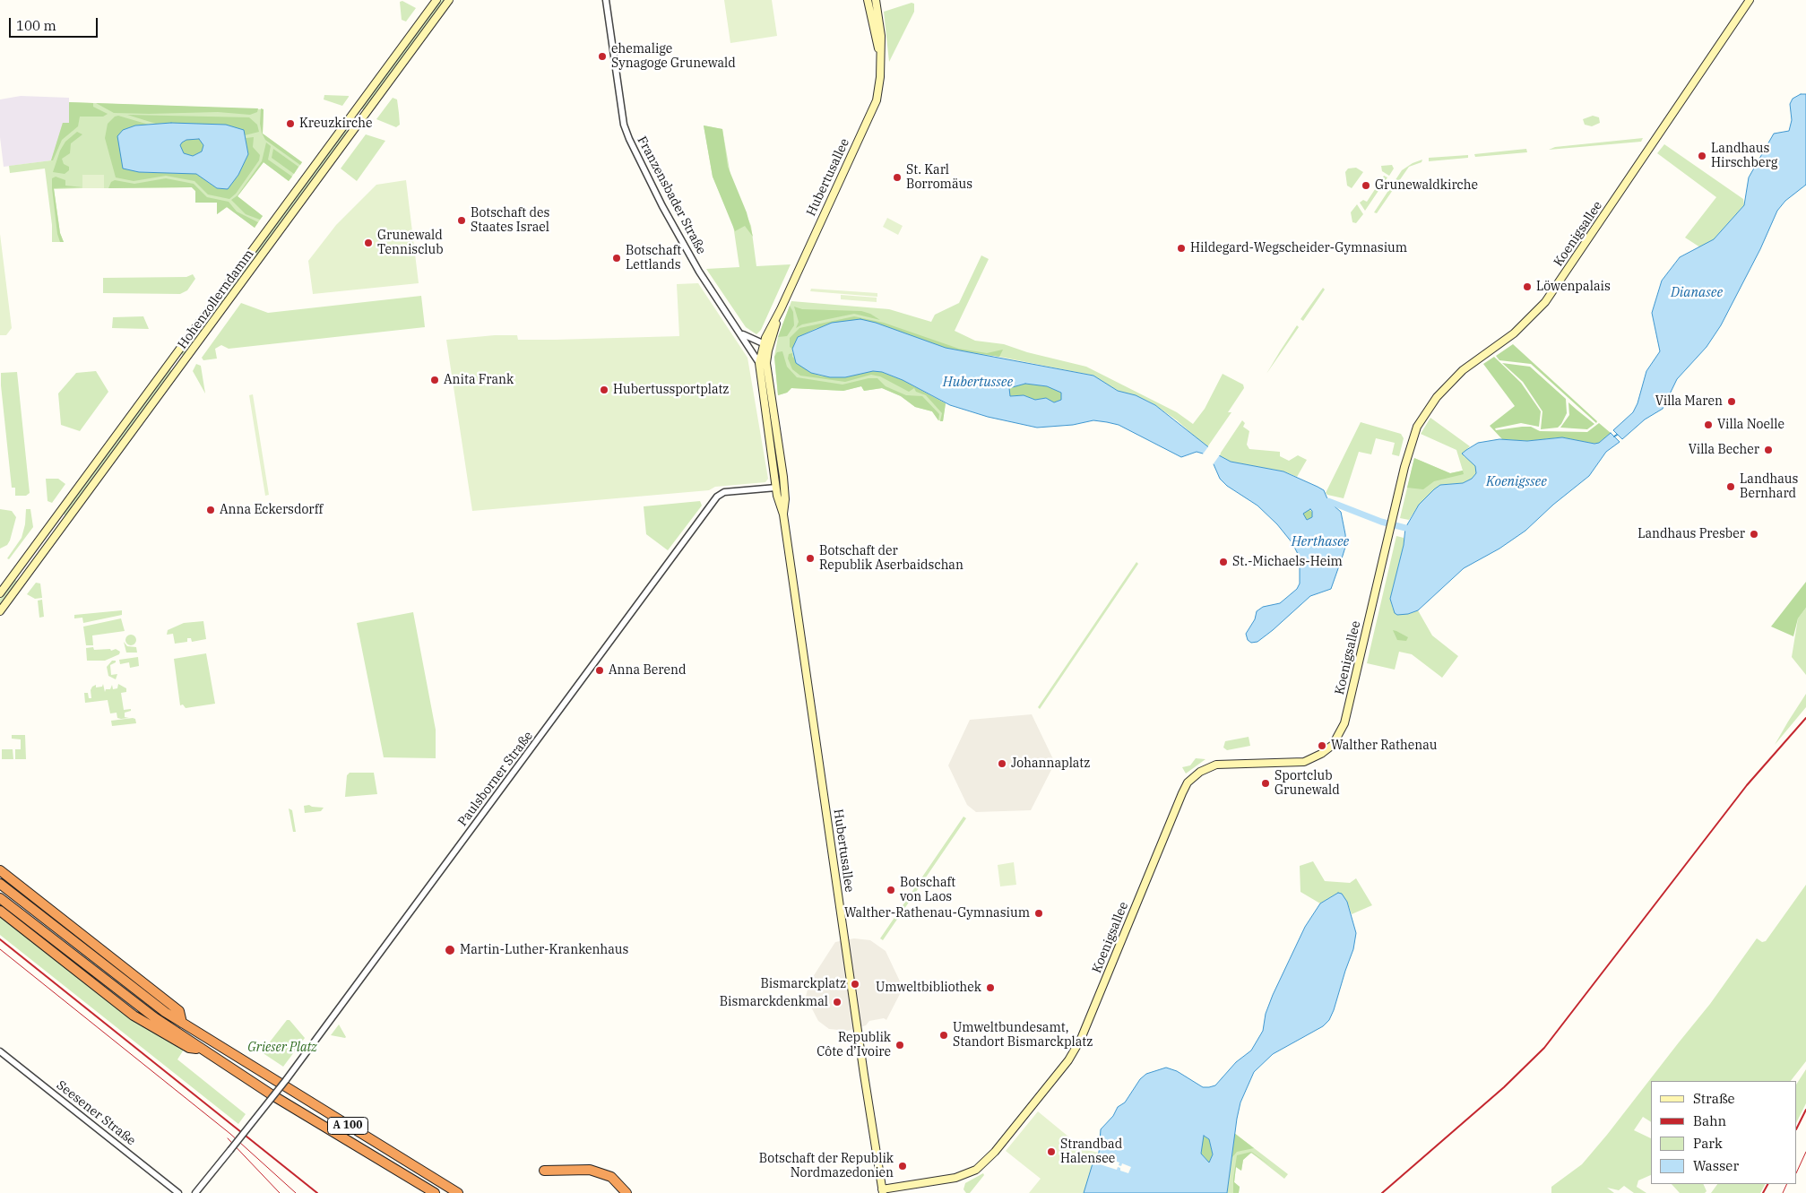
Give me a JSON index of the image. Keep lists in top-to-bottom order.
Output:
{
  "streets": {
    "highway": ["A 100"],
    "main road": ["Hubertusallee", "Koenigsallee", "Hohenzollerndamm"],
    "street": ["Franzensbader Straße", "Paulsborner Straße", "Seesener Straße"]
  },
  "crossings": [
    ["Hubertusallee", "Franzensbader Straße"],
    ["Hubertusallee", "Koenigsallee"],
    ["Hubertusallee", "Paulsborner Straße"]
  ],
  "water": [
    "Dianasee",
    "Hubertussee",
    "Koenigssee",
    "Herthasee"
  ],
  "parks": ["Grieser Platz"],
  "places": [
    "ehemalige Synagoge Grunewald",
    "Kreuzkirche",
    "Landhaus Hirschberg",
    "St. Karl Borromäus",
    "Grunewaldkirche",
    "Botschaft des Staates Israel",
    "Grunewald Tennisclub",
    "Hildegard-Wegscheider-Gymnasium",
    "Botschaft Lettlands",
    "Löwenpalais",
    "Anita Frank",
    "Hubertussportplatz",
    "Villa Maren",
    "Villa Noelle",
    "Villa Becher",
    "Landhaus Bernhard",
    "Anna Eckersdorff",
    "Landhaus Presber",
    "Botschaft der Republik Aserbaidschan",
    "St.-Michaels-Heim",
    "Anna Berend",
    "Walther Rathenau",
    "Johannaplatz",
    "Sportclub Grunewald",
    "Botschaft von Laos",
    "Walther-Rathenau-Gymnasium",
    "Martin-Luther-Krankenhaus",
    "Bismarckplatz",
    "Umweltbibliothek",
    "Bismarckdenkmal",
    "Umweltbundesamt, Standort Bismarckplatz",
    "Republik Côte d’Ivoire",
    "Strandbad Halensee",
    "Botschaft der Republik Nordmazedonien"
  ],
  "legend": [
    "Straße",
    "Bahn",
    "Park",
    "Wasser"
  ],
  "scale_bar": "100 m"
}
